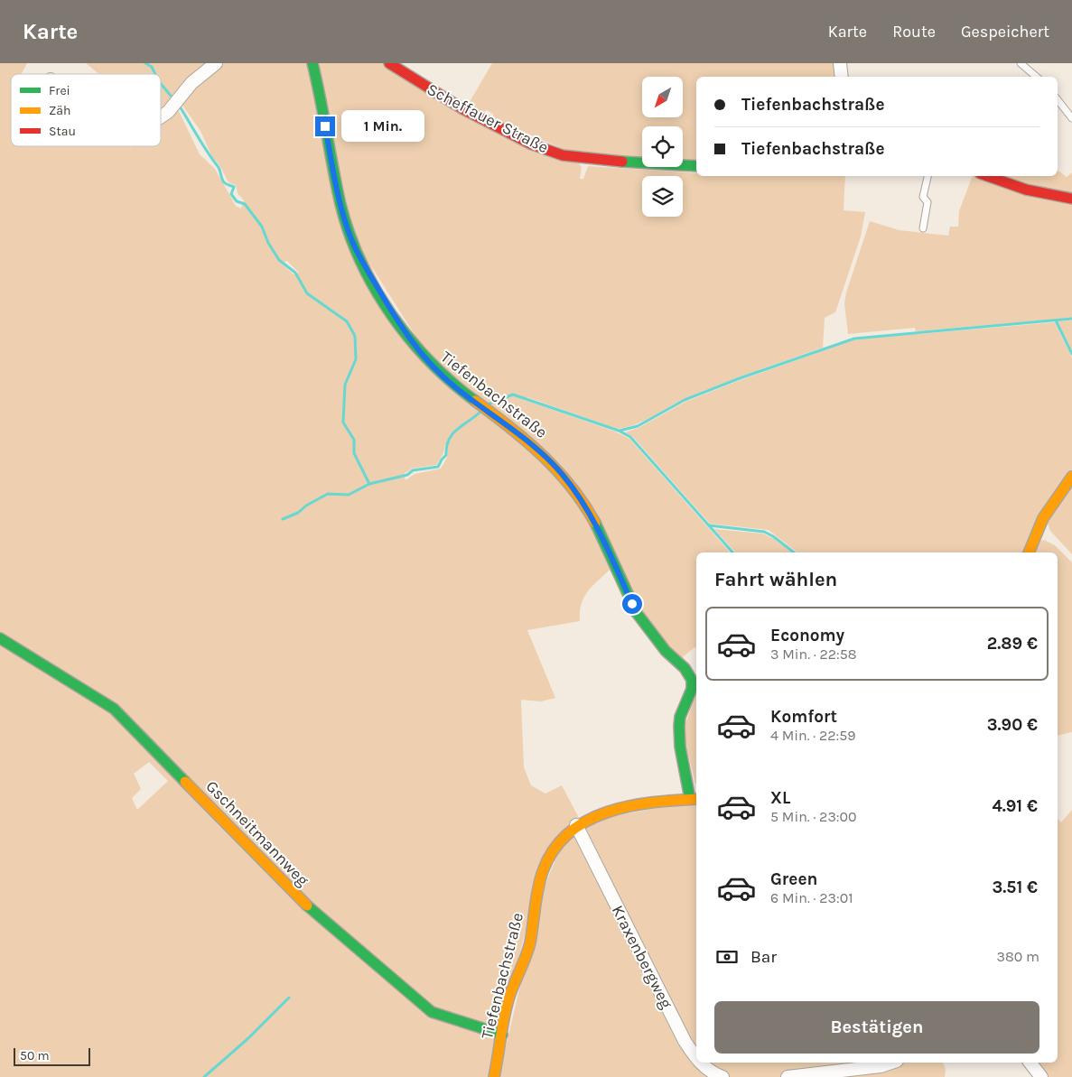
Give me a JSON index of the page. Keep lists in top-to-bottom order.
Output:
{
  "streets": {
    "street": [
      "Scheffauer Straße",
      "Tiefenbachstraße",
      "Gschneitmannweg",
      "Kraxenbergweg"
    ]
  },
  "crossings": [
    ["Tiefenbachstraße", "Gschneitmannweg"],
    ["Tiefenbachstraße", "Kraxenbergweg"]
  ],
  "legend": ["Frei", "Zäh", "Stau"],
  "scale_bar": "50 m",
  "north": "bottom left",
  "page": {
    "header": "Karte",
    "nav": ["Karte", "Route", "Gespeichert"],
    "banner": ["Tiefenbachstraße", "Tiefenbachstraße"],
    "bubble": "1 Min.",
    "heading": "Fahrt wählen",
    "list": [
      {
        "name": "Economy",
        "note": "3 Min. · 22:58",
        "value": "2.89 €"
      },
      {
        "name": "Komfort",
        "note": "4 Min. · 22:59",
        "value": "3.90 €"
      },
      {
        "name": "XL",
        "note": "5 Min. · 23:00",
        "value": "4.91 €"
      },
      {
        "name": "Green",
        "note": "6 Min. · 23:01",
        "value": "3.51 €"
      }
    ],
    "pay": ["Bar", "380 m"],
    "buttons": "Bestätigen",
    "scale": "50 m"
  }
}
